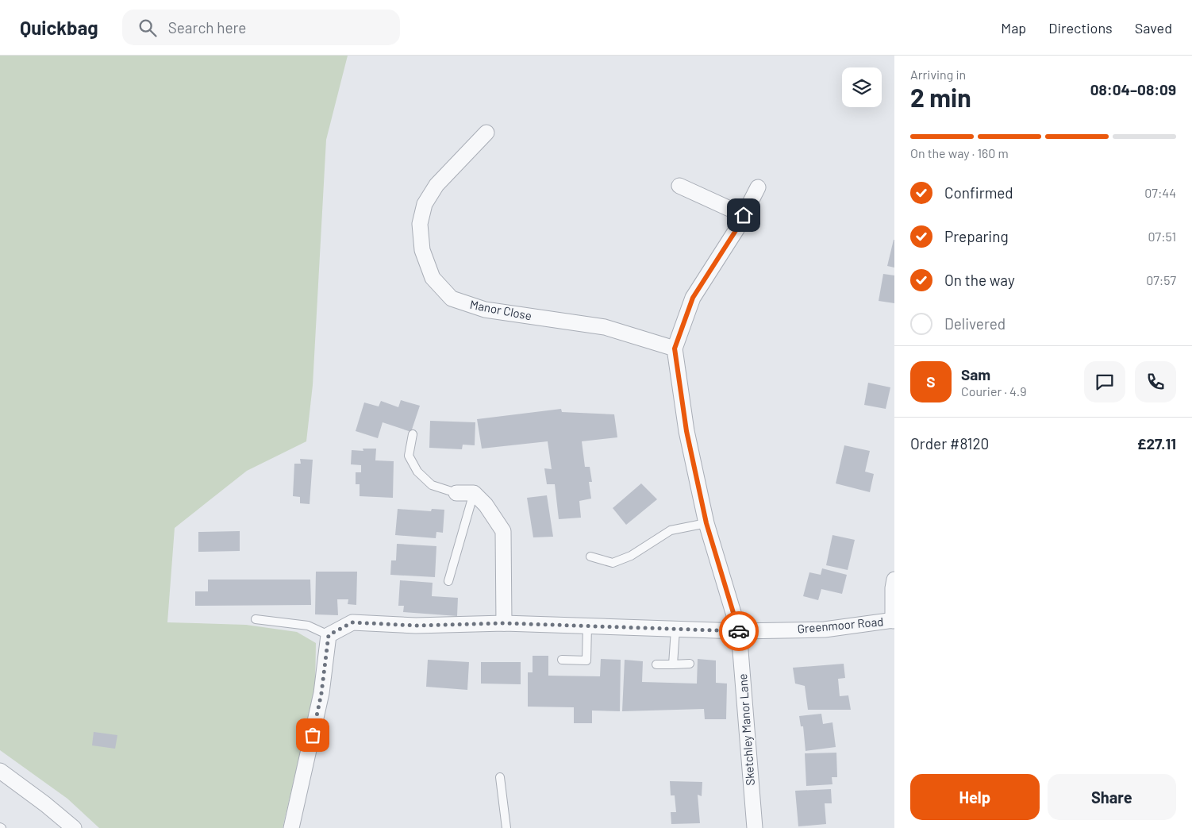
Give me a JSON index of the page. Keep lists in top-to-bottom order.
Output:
{
  "streets": {
    "street": ["Manor Close", "Greenmoor Road", "Sketchley Manor Lane"]
  },
  "crossings": [
    ["Manor Close", "Sketchley Manor Lane"],
    ["Greenmoor Road", "Sketchley Manor Lane"]
  ],
  "page": {
    "header": "Quickbag",
    "search": "Search here",
    "nav": ["Map", "Directions", "Saved"],
    "heading": ["2 min", "Arriving in", "08:04–08:09"],
    "panel": [
      "Sam",
      "Courier · 4.9",
      "Order #8120",
      "£27.11"
    ],
    "bar": "On the way · 160 m",
    "list": [
      ["Confirmed", "07:44"],
      ["Preparing", "07:51"],
      ["On the way", "07:57"],
      "Delivered"
    ],
    "round": "S",
    "buttons": ["Help", "Share"]
  }
}
